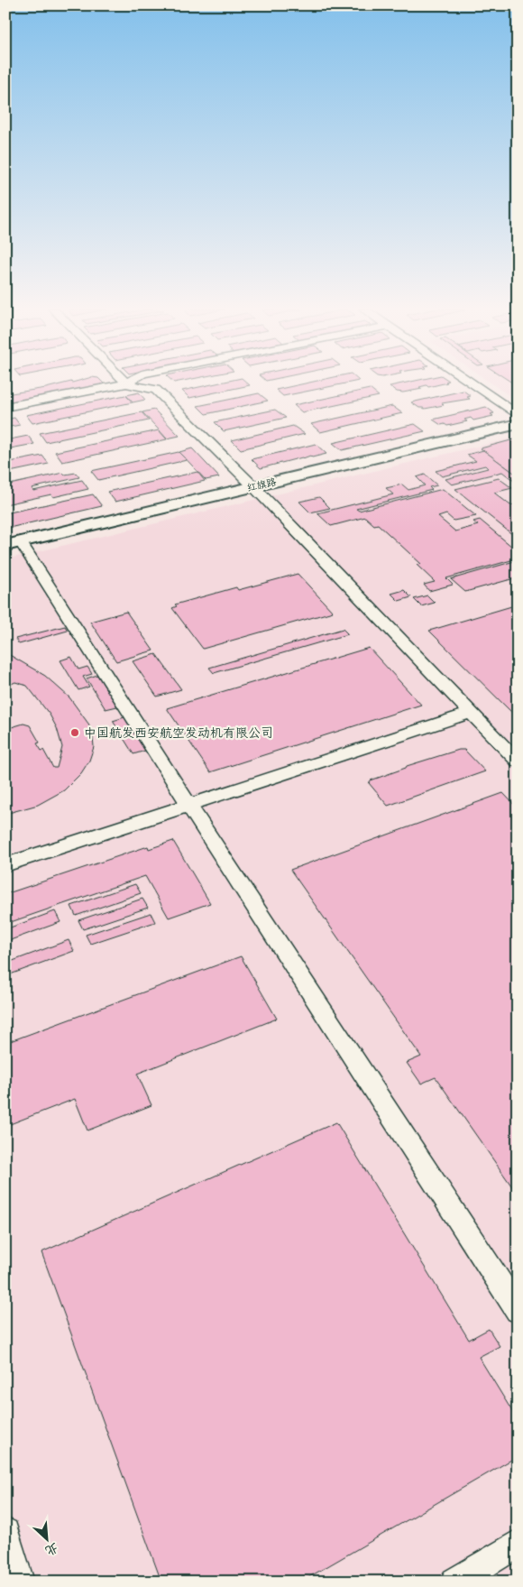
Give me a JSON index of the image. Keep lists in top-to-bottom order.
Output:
{
  "streets": {
    "main road": ["红旗路"]
  },
  "places": ["中国航发西安航空发动机有限公司"],
  "north": "bottom right"
}
